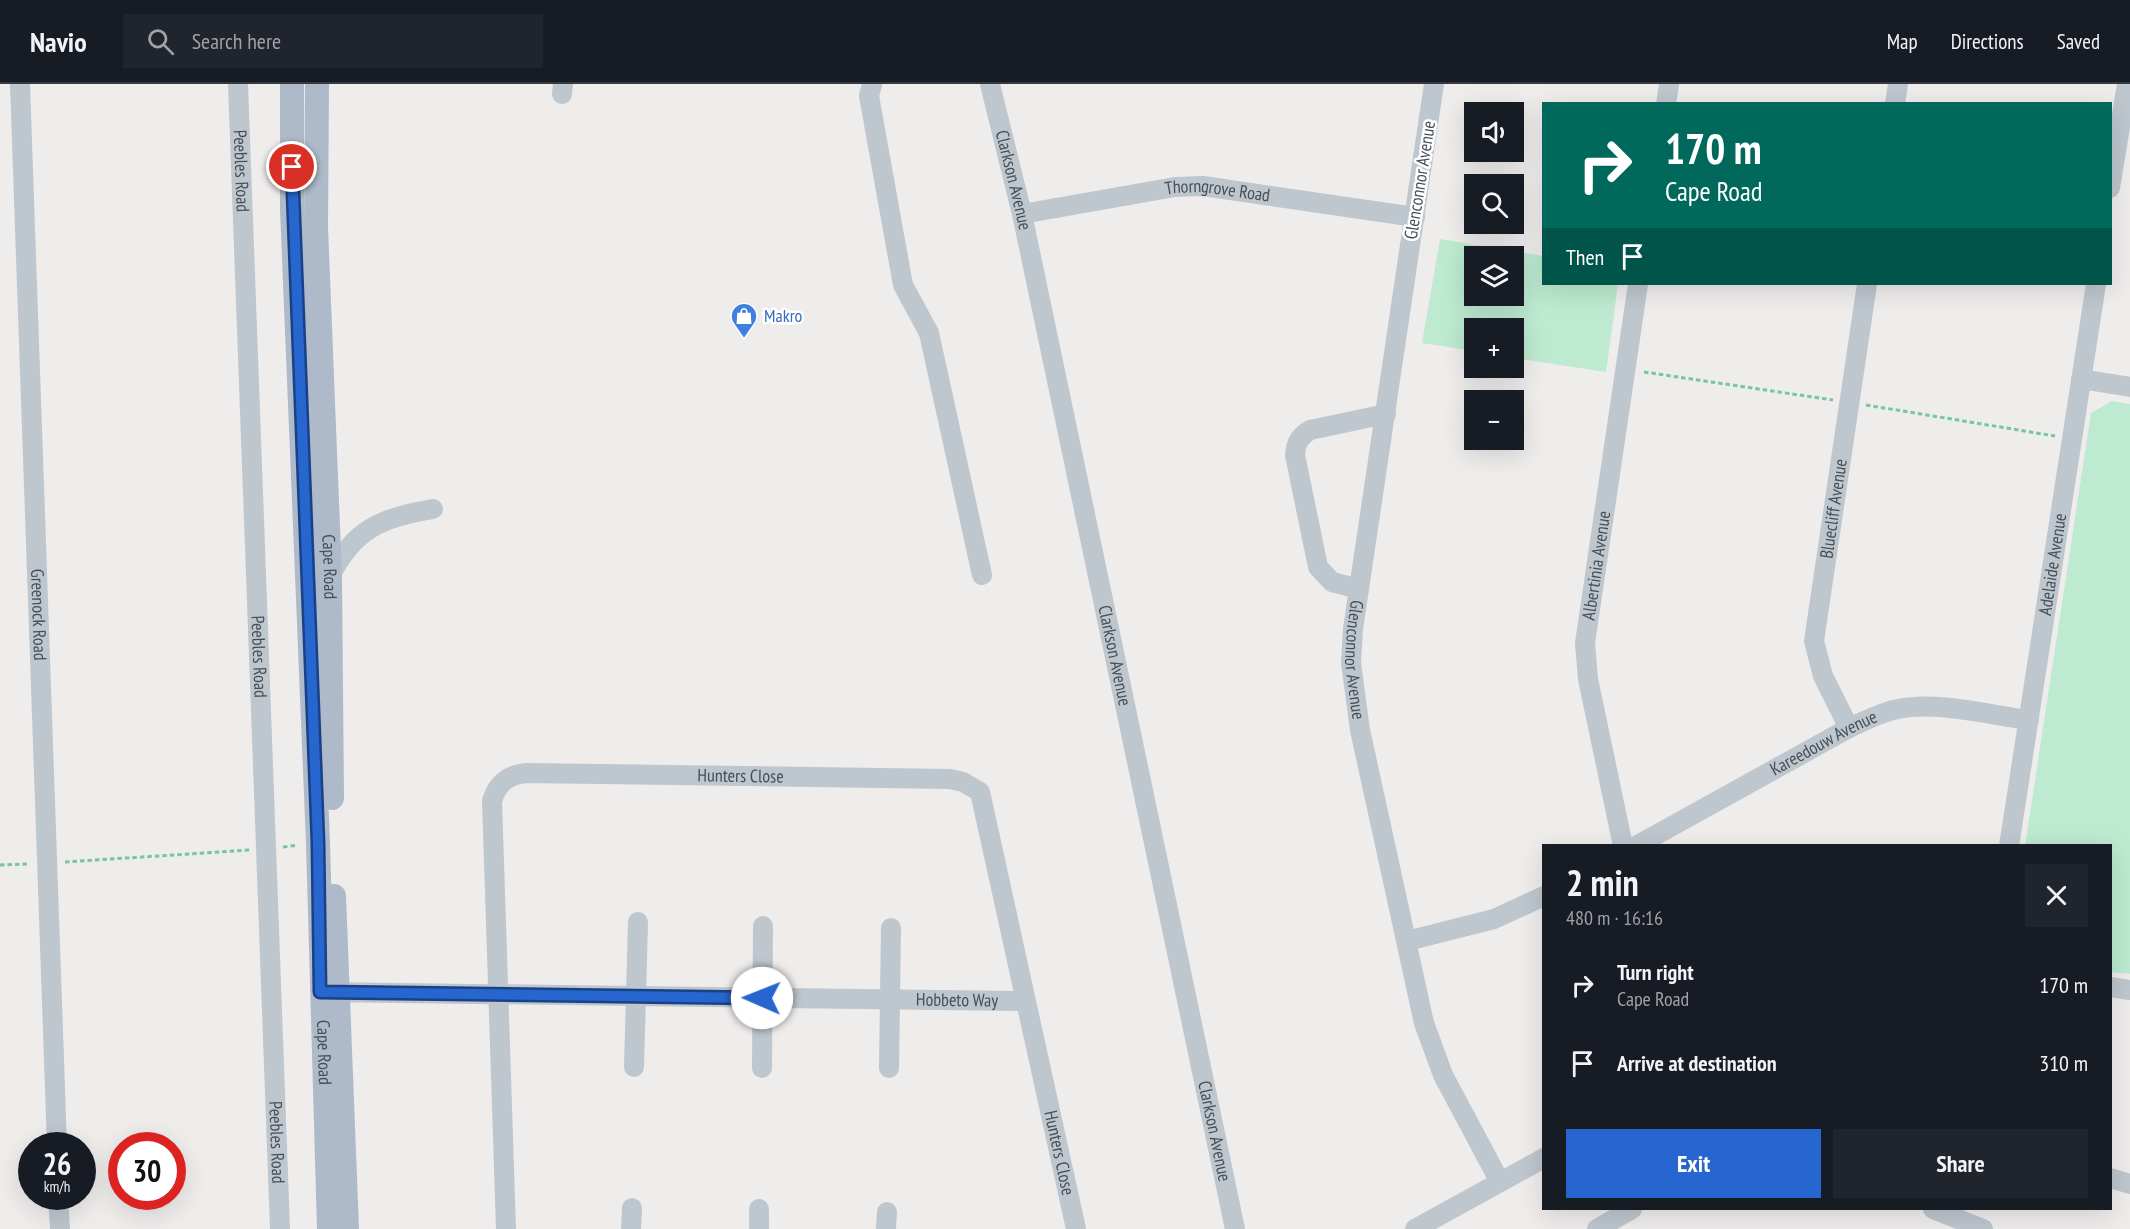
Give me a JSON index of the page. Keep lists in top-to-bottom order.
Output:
{
  "streets": {
    "main road": ["Cape Road"],
    "street": [
      "Peebles Road",
      "Glenconnor Avenue",
      "Clarkson Avenue",
      "Thorngrove Road",
      "Bluecliff Avenue",
      "Albertinia Avenue",
      "Adelaide Avenue",
      "Greenock Road",
      "Kareedouw Avenue",
      "Hunters Close",
      "Hobbeto Way"
    ]
  },
  "crossings": [
    ["Glenconnor Avenue", "Thorngrove Road"],
    ["Clarkson Avenue", "Thorngrove Road"],
    ["Bluecliff Avenue", "Kareedouw Avenue"],
    ["Adelaide Avenue", "Kareedouw Avenue"],
    ["Cape Road", "Hobbeto Way"],
    ["Hunters Close", "Hobbeto Way"]
  ],
  "places": {
    "shop": ["Makro"]
  },
  "page": {
    "header": "Navio",
    "search": "Search here",
    "nav": ["Map", "Directions", "Saved"],
    "map_buttons": ["+", "−"],
    "turn": ["170 m", "Cape Road"],
    "then": "Then",
    "heading": ["2 min", "480 m · 16:16"],
    "list": [
      {
        "name": "Turn right",
        "note": "Cape Road",
        "value": "170 m"
      },
      {
        "name": "Arrive at destination",
        "value": "310 m"
      }
    ],
    "buttons": ["Exit", "Share"],
    "speed": "26 km/h",
    "limit": "30"
  }
}
